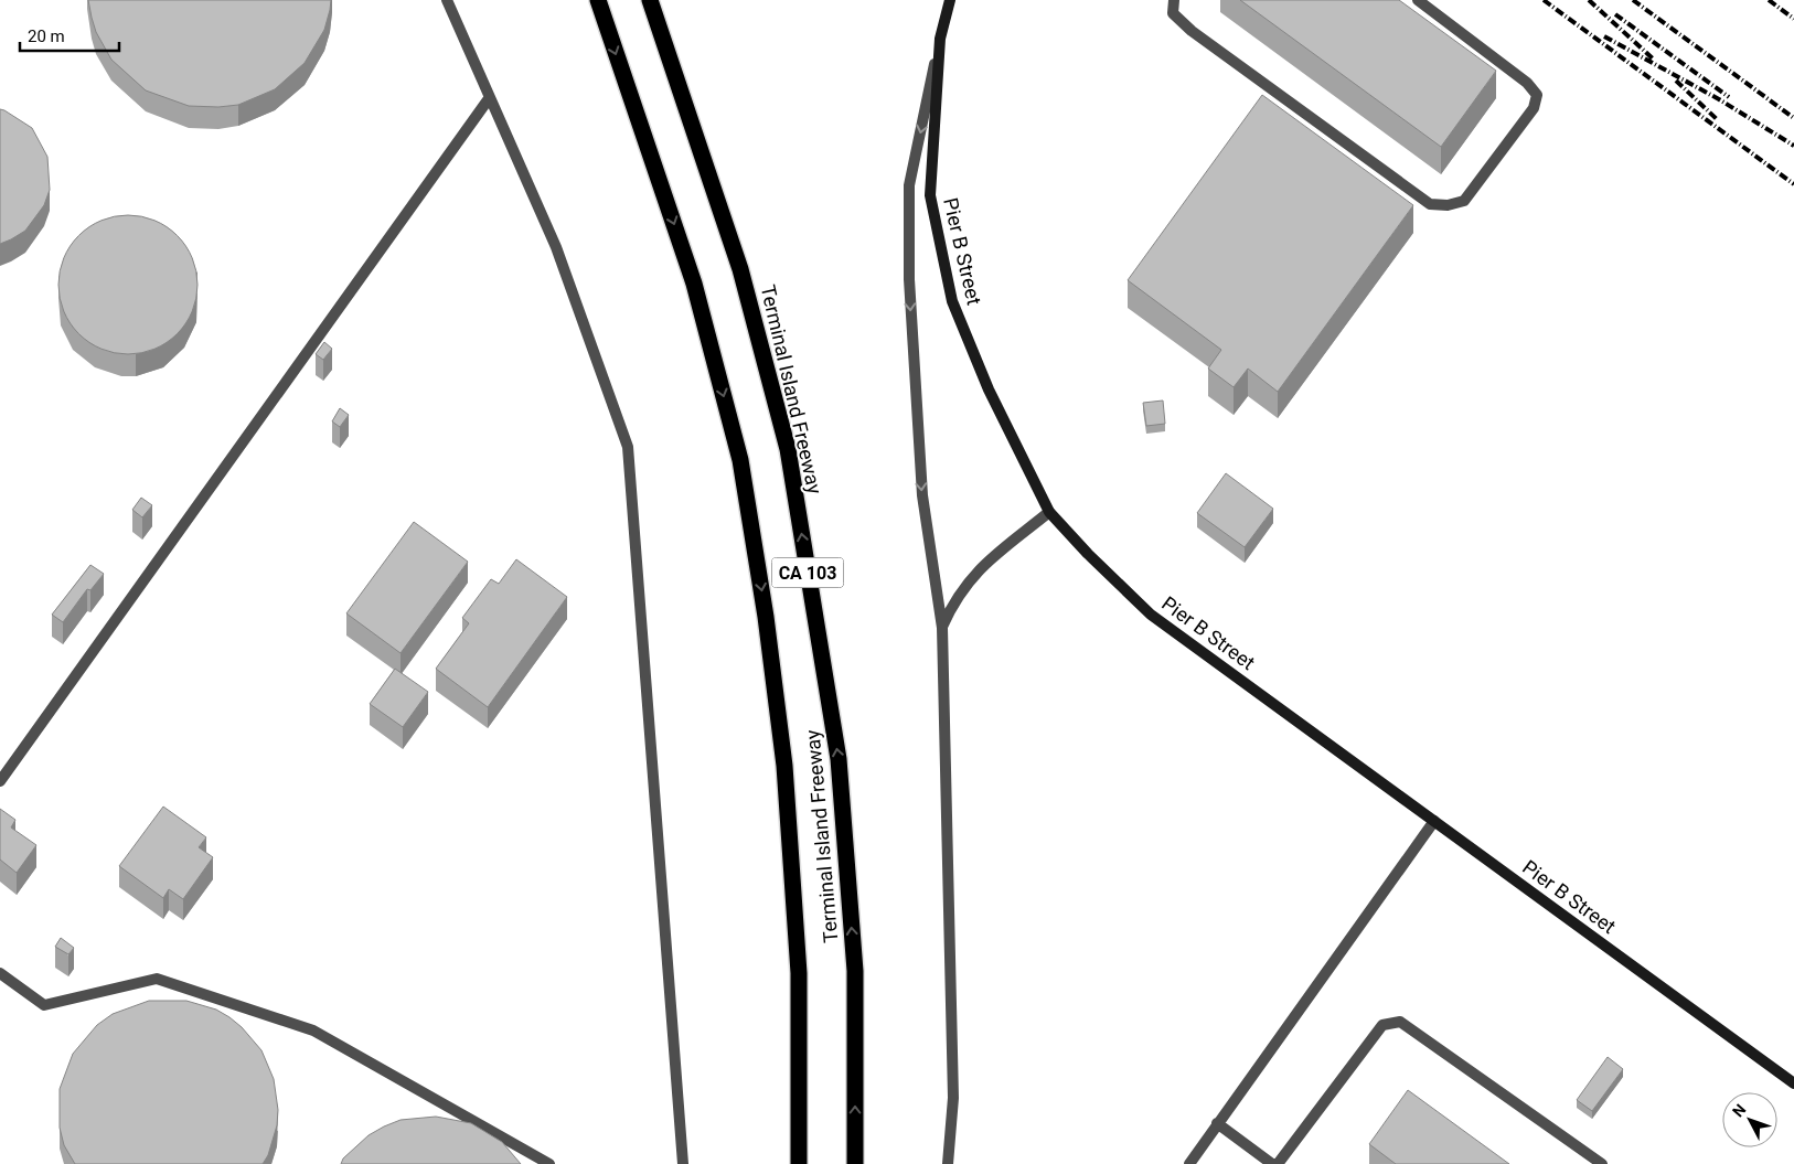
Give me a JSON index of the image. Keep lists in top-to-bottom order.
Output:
{
  "streets": {
    "highway": ["Terminal Island Freeway", "CA 103"],
    "street": ["Pier B Street"]
  },
  "scale_bar": "20 m",
  "north": "top left"
}
